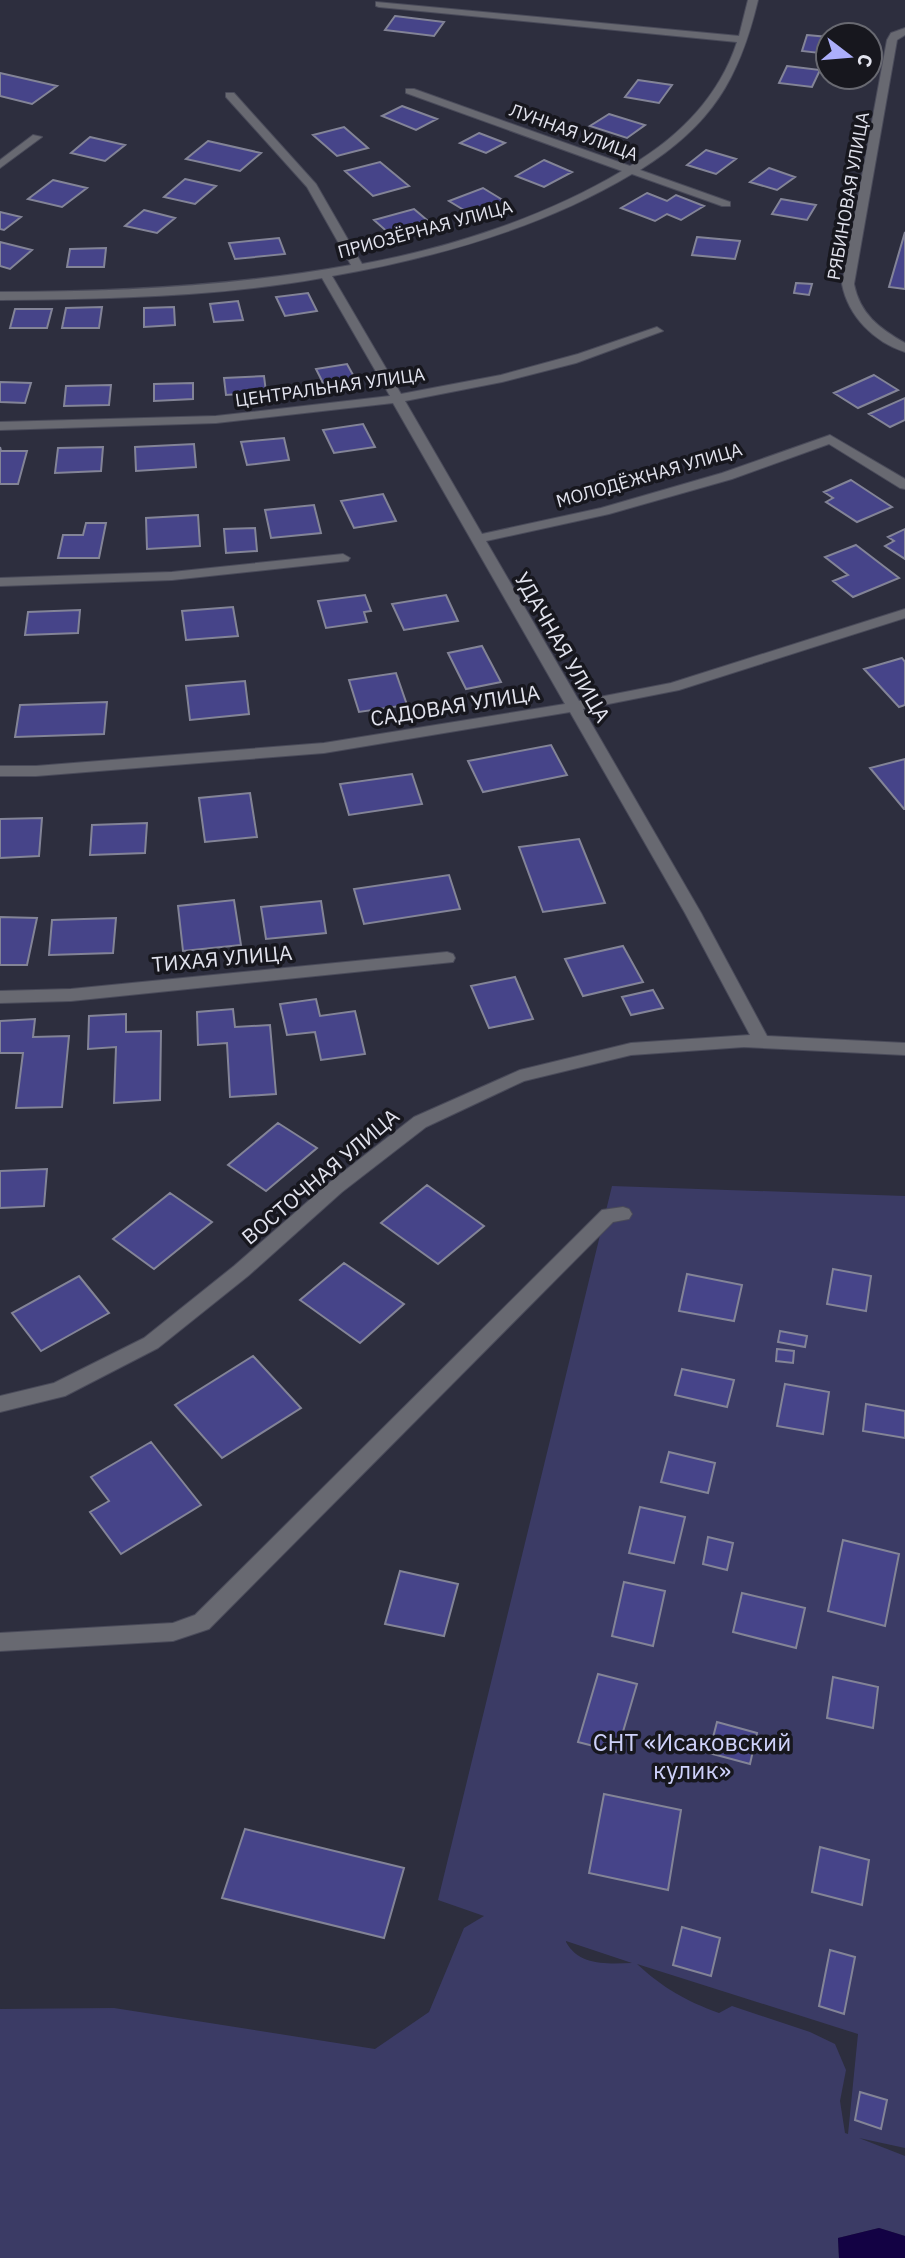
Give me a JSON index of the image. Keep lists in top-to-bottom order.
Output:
{
  "streets": {
    "street": [
      "ЛУННАЯ УЛИЦА",
      "РЯБИНОВАЯ УЛИЦА",
      "ПРИОЗЁРНАЯ УЛИЦА",
      "ЦЕНТРАЛЬНАЯ УЛИЦА",
      "МОЛОДЁЖНАЯ УЛИЦА",
      "УДАЧНАЯ УЛИЦА",
      "САДОВАЯ УЛИЦА",
      "ТИХАЯ УЛИЦА",
      "ВОСТОЧНАЯ УЛИЦА"
    ]
  },
  "crossings": [
    ["ЛУННАЯ УЛИЦА", "ПРИОЗЁРНАЯ УЛИЦА"],
    ["ПРИОЗЁРНАЯ УЛИЦА", "УДАЧНАЯ УЛИЦА"],
    ["ЦЕНТРАЛЬНАЯ УЛИЦА", "УДАЧНАЯ УЛИЦА"],
    ["МОЛОДЁЖНАЯ УЛИЦА", "УДАЧНАЯ УЛИЦА"],
    ["УДАЧНАЯ УЛИЦА", "САДОВАЯ УЛИЦА"],
    ["УДАЧНАЯ УЛИЦА", "ВОСТОЧНАЯ УЛИЦА"]
  ],
  "parks": ["СНТ «Исаковский кулик»"],
  "north": "right"
}
